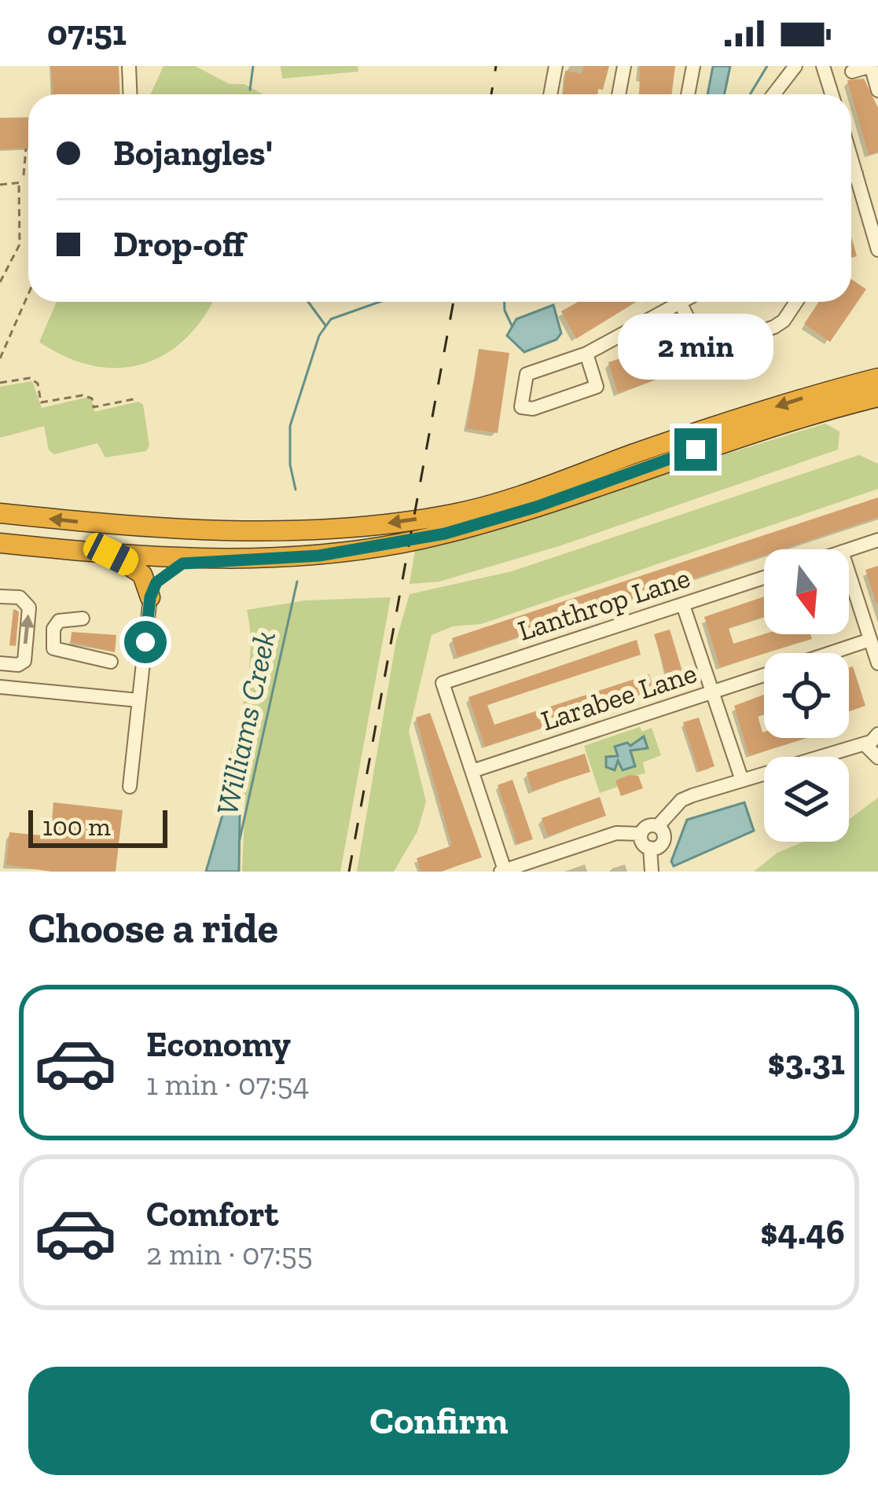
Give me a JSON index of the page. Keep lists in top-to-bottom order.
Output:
{
  "streets": {
    "street": ["Lanthrop Lane", "Larabee Lane"]
  },
  "crossings": [
    ["Lanthrop Lane", "Larabee Lane"]
  ],
  "water": ["Williams Creek"],
  "scale_bar": "100 m",
  "north": "bottom",
  "page": {
    "status": "07:51",
    "banner": ["Bojangles'", "Drop-off"],
    "bubble": "2 min",
    "scale": "100 m",
    "heading": "Choose a ride",
    "list": [
      {
        "name": "Economy",
        "note": "1 min · 07:54",
        "value": "$3.31"
      },
      {
        "name": "Comfort",
        "note": "2 min · 07:55",
        "value": "$4.46"
      }
    ],
    "buttons": "Confirm"
  }
}
